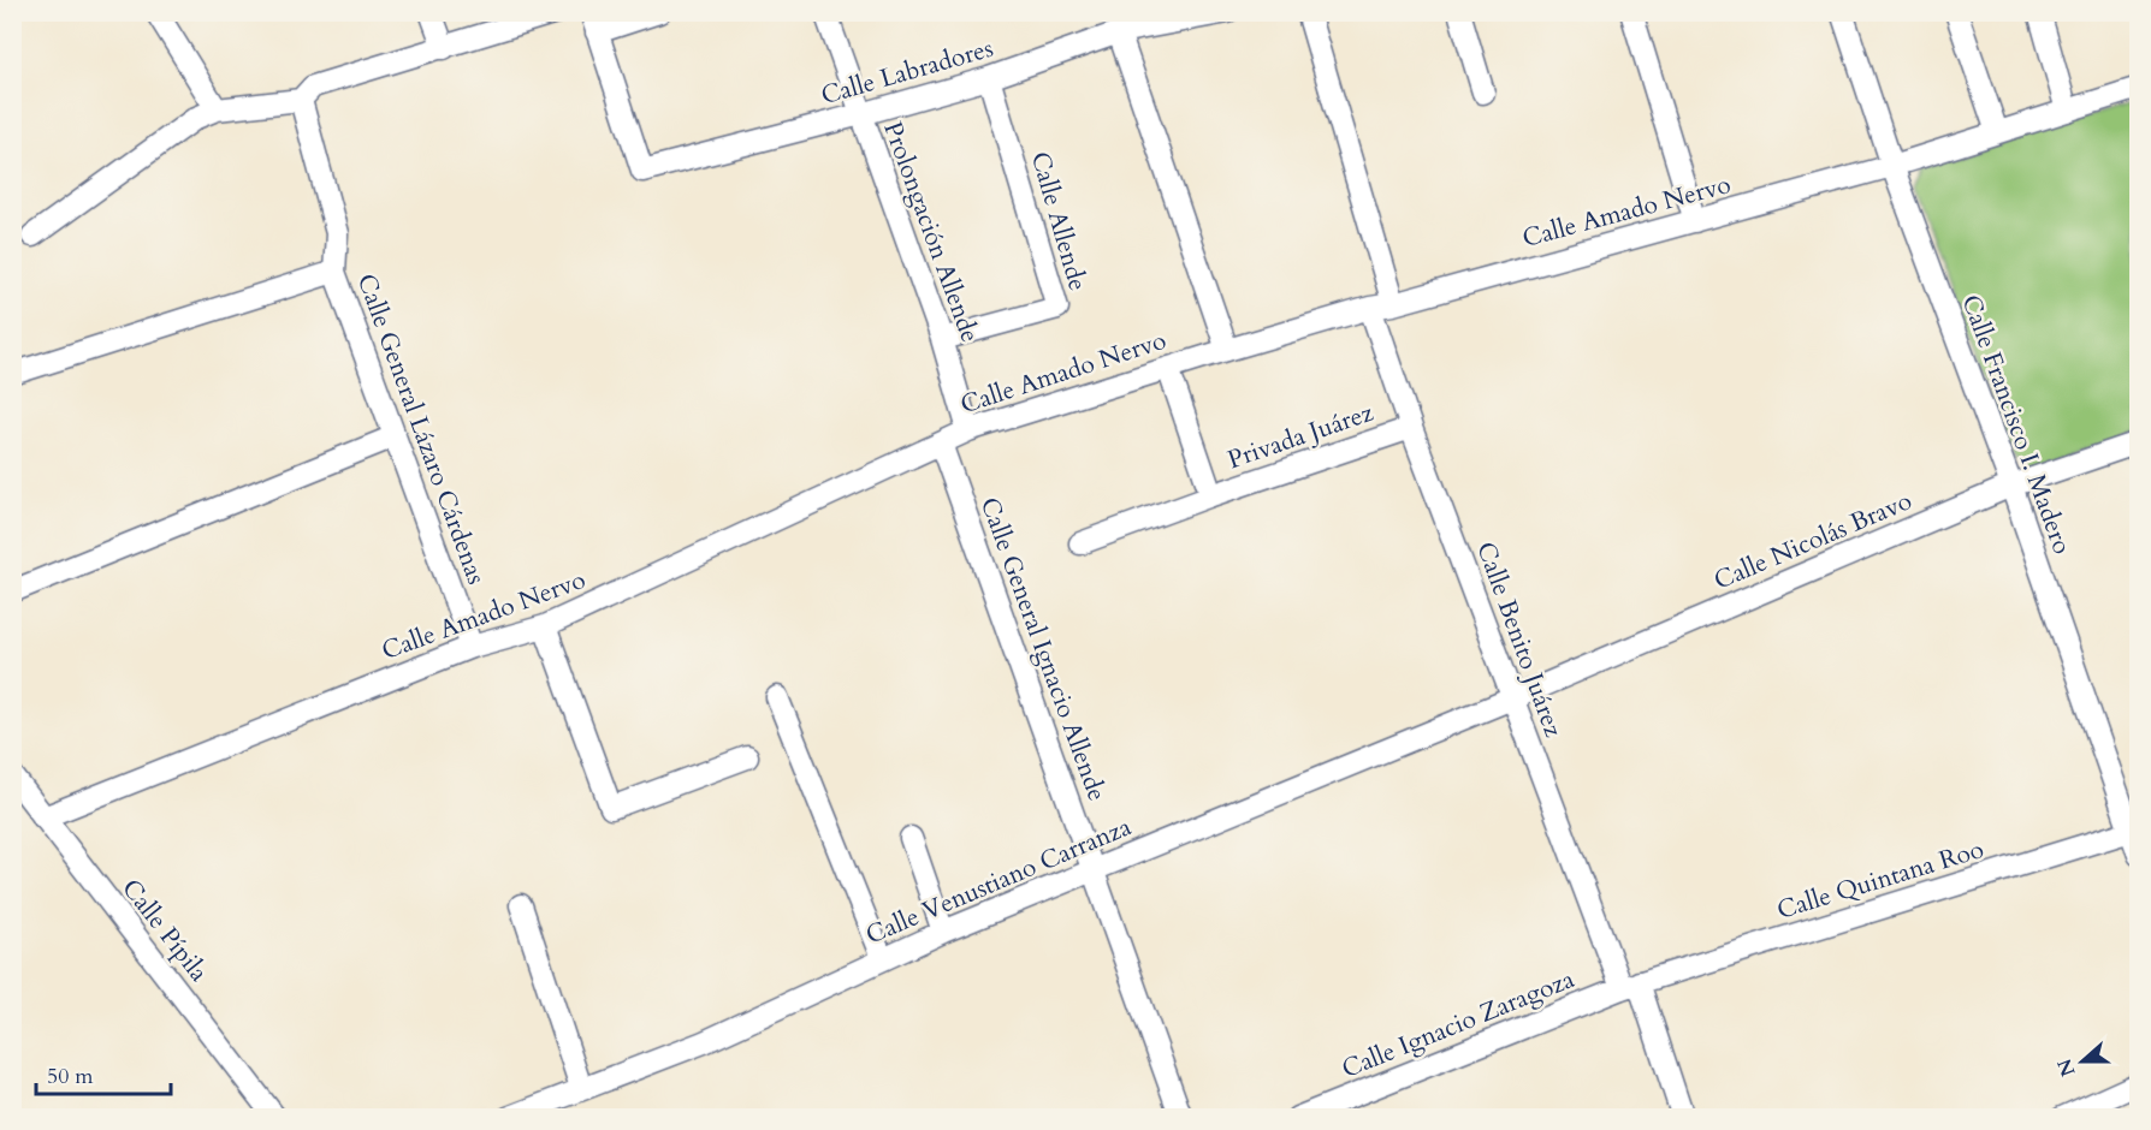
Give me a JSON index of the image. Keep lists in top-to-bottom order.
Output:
{
  "streets": {
    "street": [
      "Calle Labradores",
      "Calle Amado Nervo",
      "Calle Allende",
      "Prolongación Allende",
      "Calle Francisco I. Madero",
      "Calle General Lázaro Cárdenas",
      "Privada Juárez",
      "Calle Nicolás Bravo",
      "Calle Benito Juárez",
      "Calle General Ignacio Allende",
      "Calle Quintana Roo",
      "Calle Venustiano Carranza",
      "Calle Pípila",
      "Calle Ignacio Zaragoza"
    ]
  },
  "crossings": [
    ["Calle Labradores", "Calle Allende"],
    ["Calle Labradores", "Prolongación Allende"],
    ["Calle Amado Nervo", "Prolongación Allende"],
    ["Calle Amado Nervo", "Calle Francisco I. Madero"],
    ["Calle Amado Nervo", "Calle General Lázaro Cárdenas"],
    ["Calle Amado Nervo", "Privada Juárez"],
    ["Calle Amado Nervo", "Calle Benito Juárez"],
    ["Calle Amado Nervo", "Calle General Ignacio Allende"],
    ["Calle Amado Nervo", "Calle Pípila"],
    ["Calle Allende", "Prolongación Allende"],
    ["Calle Francisco I. Madero", "Calle Nicolás Bravo"],
    ["Calle Francisco I. Madero", "Calle Quintana Roo"],
    ["Privada Juárez", "Calle Benito Juárez"],
    ["Calle Nicolás Bravo", "Calle Benito Juárez"],
    ["Calle Nicolás Bravo", "Calle Venustiano Carranza"],
    ["Calle Benito Juárez", "Calle Quintana Roo"],
    ["Calle Benito Juárez", "Calle Venustiano Carranza"],
    ["Calle Benito Juárez", "Calle Ignacio Zaragoza"],
    ["Calle General Ignacio Allende", "Calle Venustiano Carranza"],
    ["Calle Quintana Roo", "Calle Ignacio Zaragoza"]
  ],
  "scale_bar": "50 m",
  "north": "left"
}
